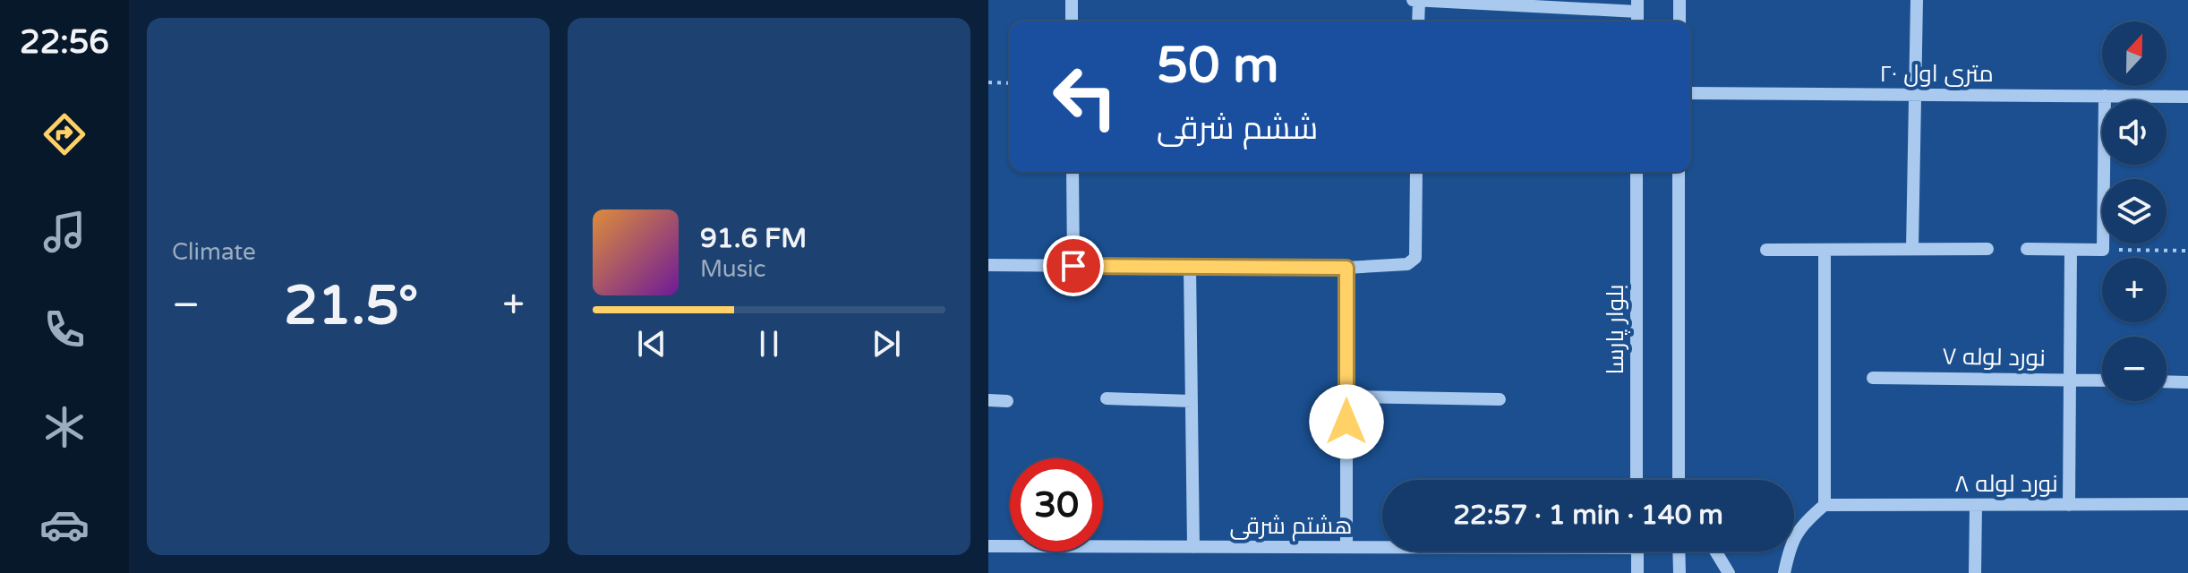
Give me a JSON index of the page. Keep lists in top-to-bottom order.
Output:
{
  "streets": {
    "street": [
      "۲۰ متری اول",
      "بلوار پارسا",
      "۷ نورد لوله",
      "۸ نورد لوله",
      "هشتم شرقی"
    ]
  },
  "north": "top",
  "page": {
    "tabs": "22:56",
    "tile": "Climate",
    "map_buttons": ["+", "−"],
    "turn": ["50 m", "ششم شرقی"],
    "song": ["91.6 FM", "Music"],
    "heat": ["−", "21.5°", "+"],
    "limit": "30",
    "trip": "22:57 · 1 min · 140 m"
  }
}
